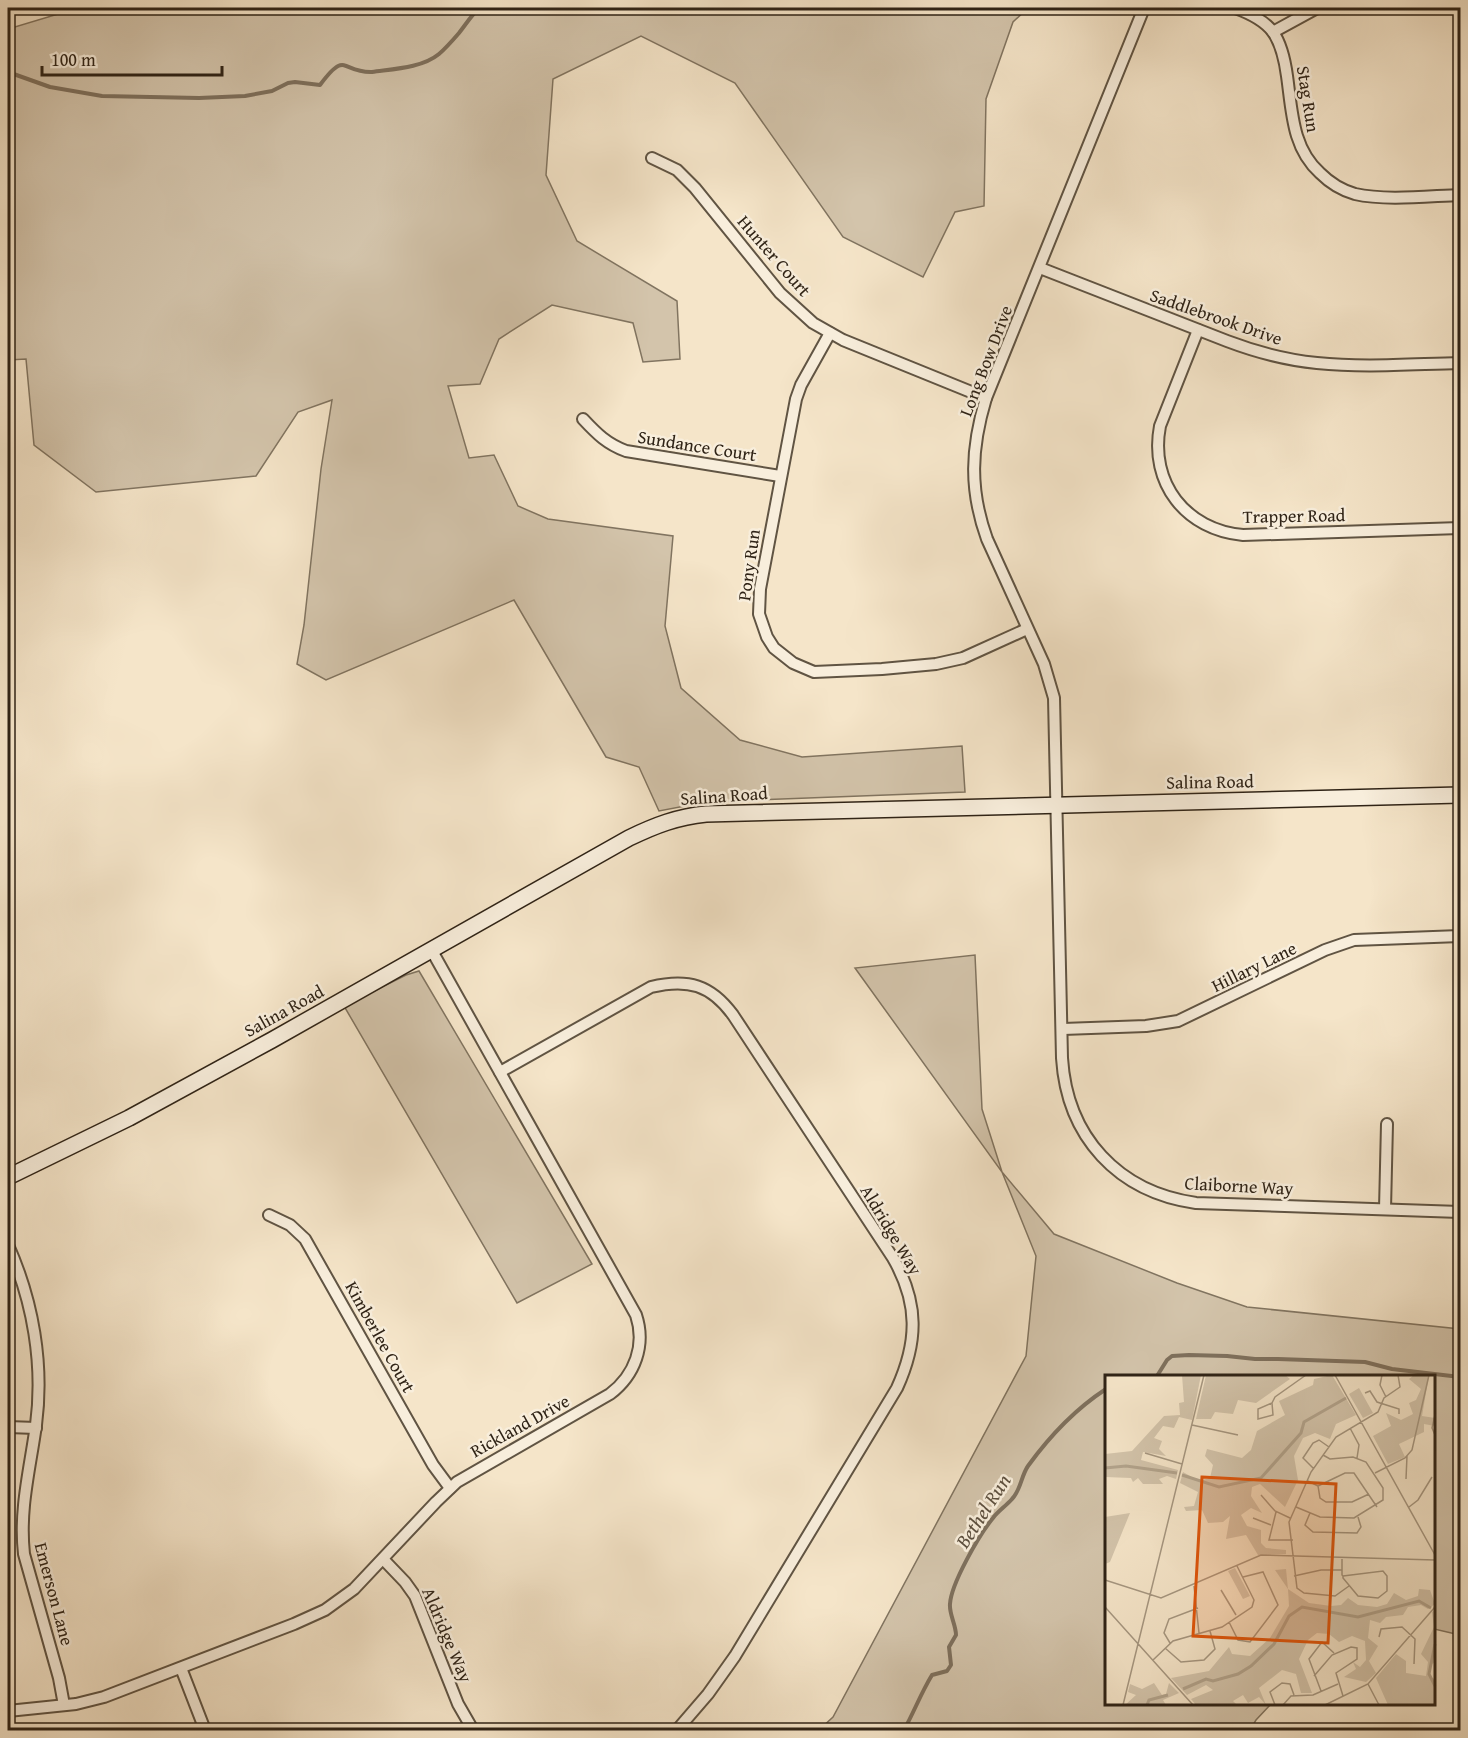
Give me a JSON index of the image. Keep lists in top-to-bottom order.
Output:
{
  "streets": {
    "street": [
      "Stag Run",
      "Hunter Court",
      "Saddlebrook Drive",
      "Long Bow Drive",
      "Sundance Court",
      "Trapper Road",
      "Pony Run",
      "Salina Road",
      "Hillary Lane",
      "Claiborne Way",
      "Aldridge Way",
      "Kimberlee Court",
      "Rickland Drive",
      "Emerson Lane"
    ]
  },
  "crossings": [
    ["Hunter Court", "Long Bow Drive"],
    ["Hunter Court", "Pony Run"],
    ["Saddlebrook Drive", "Long Bow Drive"],
    ["Saddlebrook Drive", "Trapper Road"],
    ["Long Bow Drive", "Pony Run"],
    ["Long Bow Drive", "Salina Road"],
    ["Long Bow Drive", "Claiborne Way"],
    ["Sundance Court", "Pony Run"],
    ["Salina Road", "Claiborne Way"],
    ["Salina Road", "Rickland Drive"],
    ["Hillary Lane", "Claiborne Way"],
    ["Aldridge Way", "Rickland Drive"],
    ["Kimberlee Court", "Rickland Drive"],
    ["Rickland Drive", "Emerson Lane"]
  ],
  "water": ["Bethel Run"],
  "scale_bar": "100 m"
}
